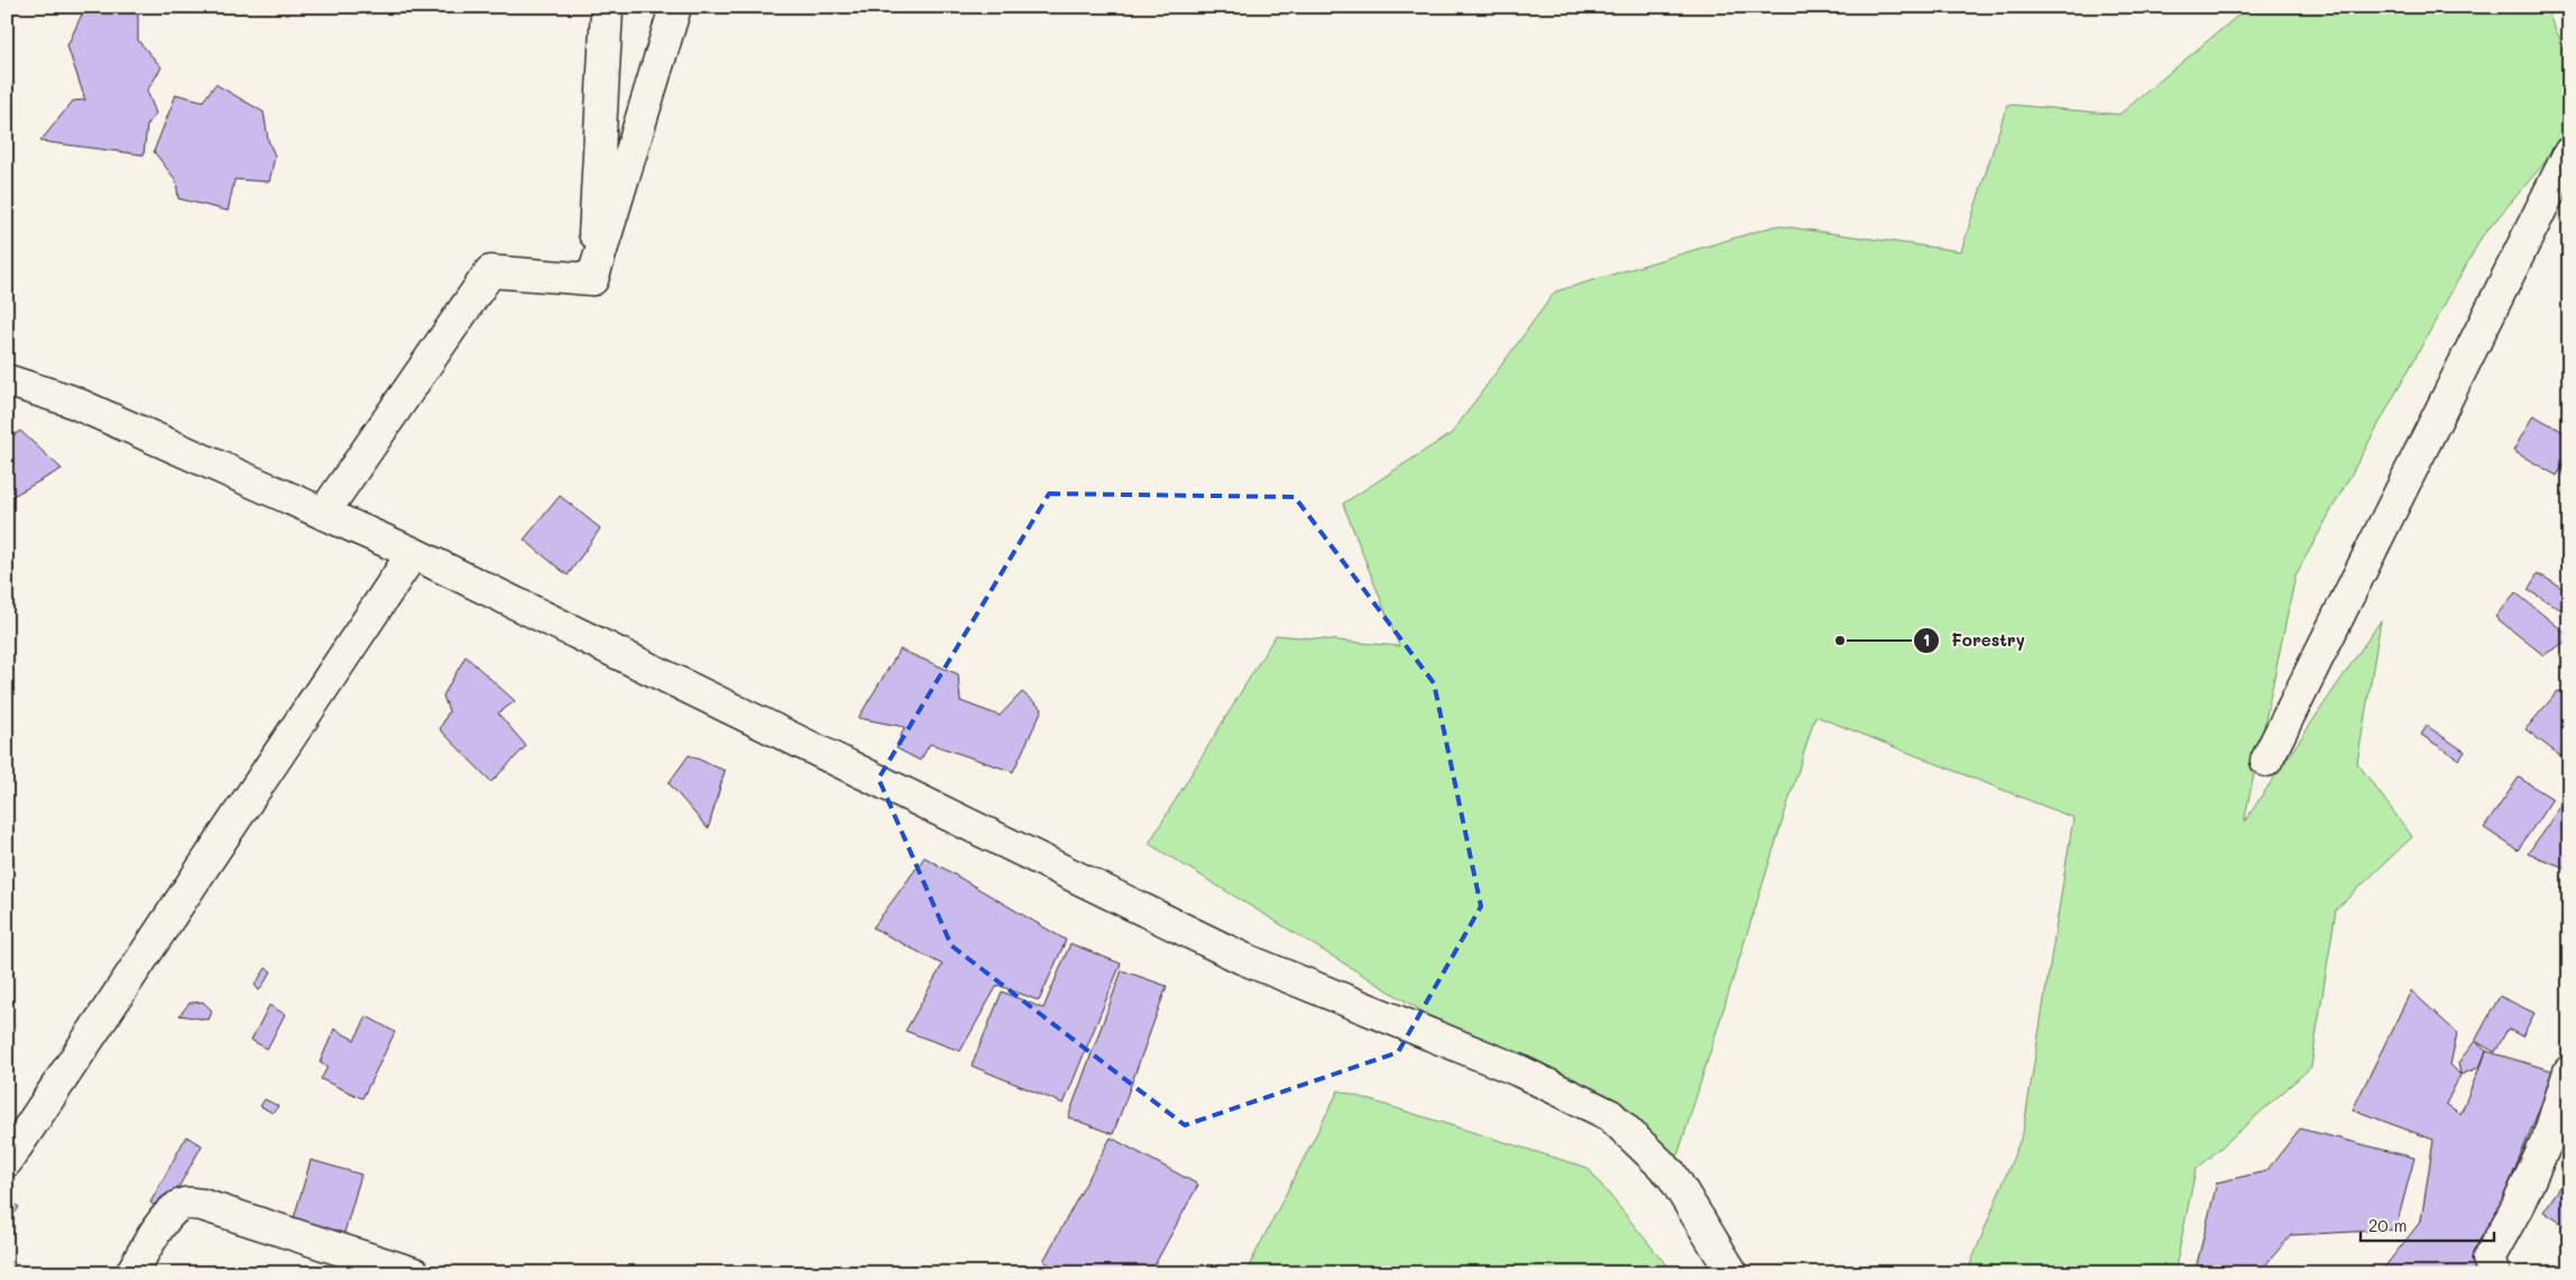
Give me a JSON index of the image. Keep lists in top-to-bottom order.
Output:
{
  "places": ["Forestry"],
  "scale_bar": "20 m"
}
